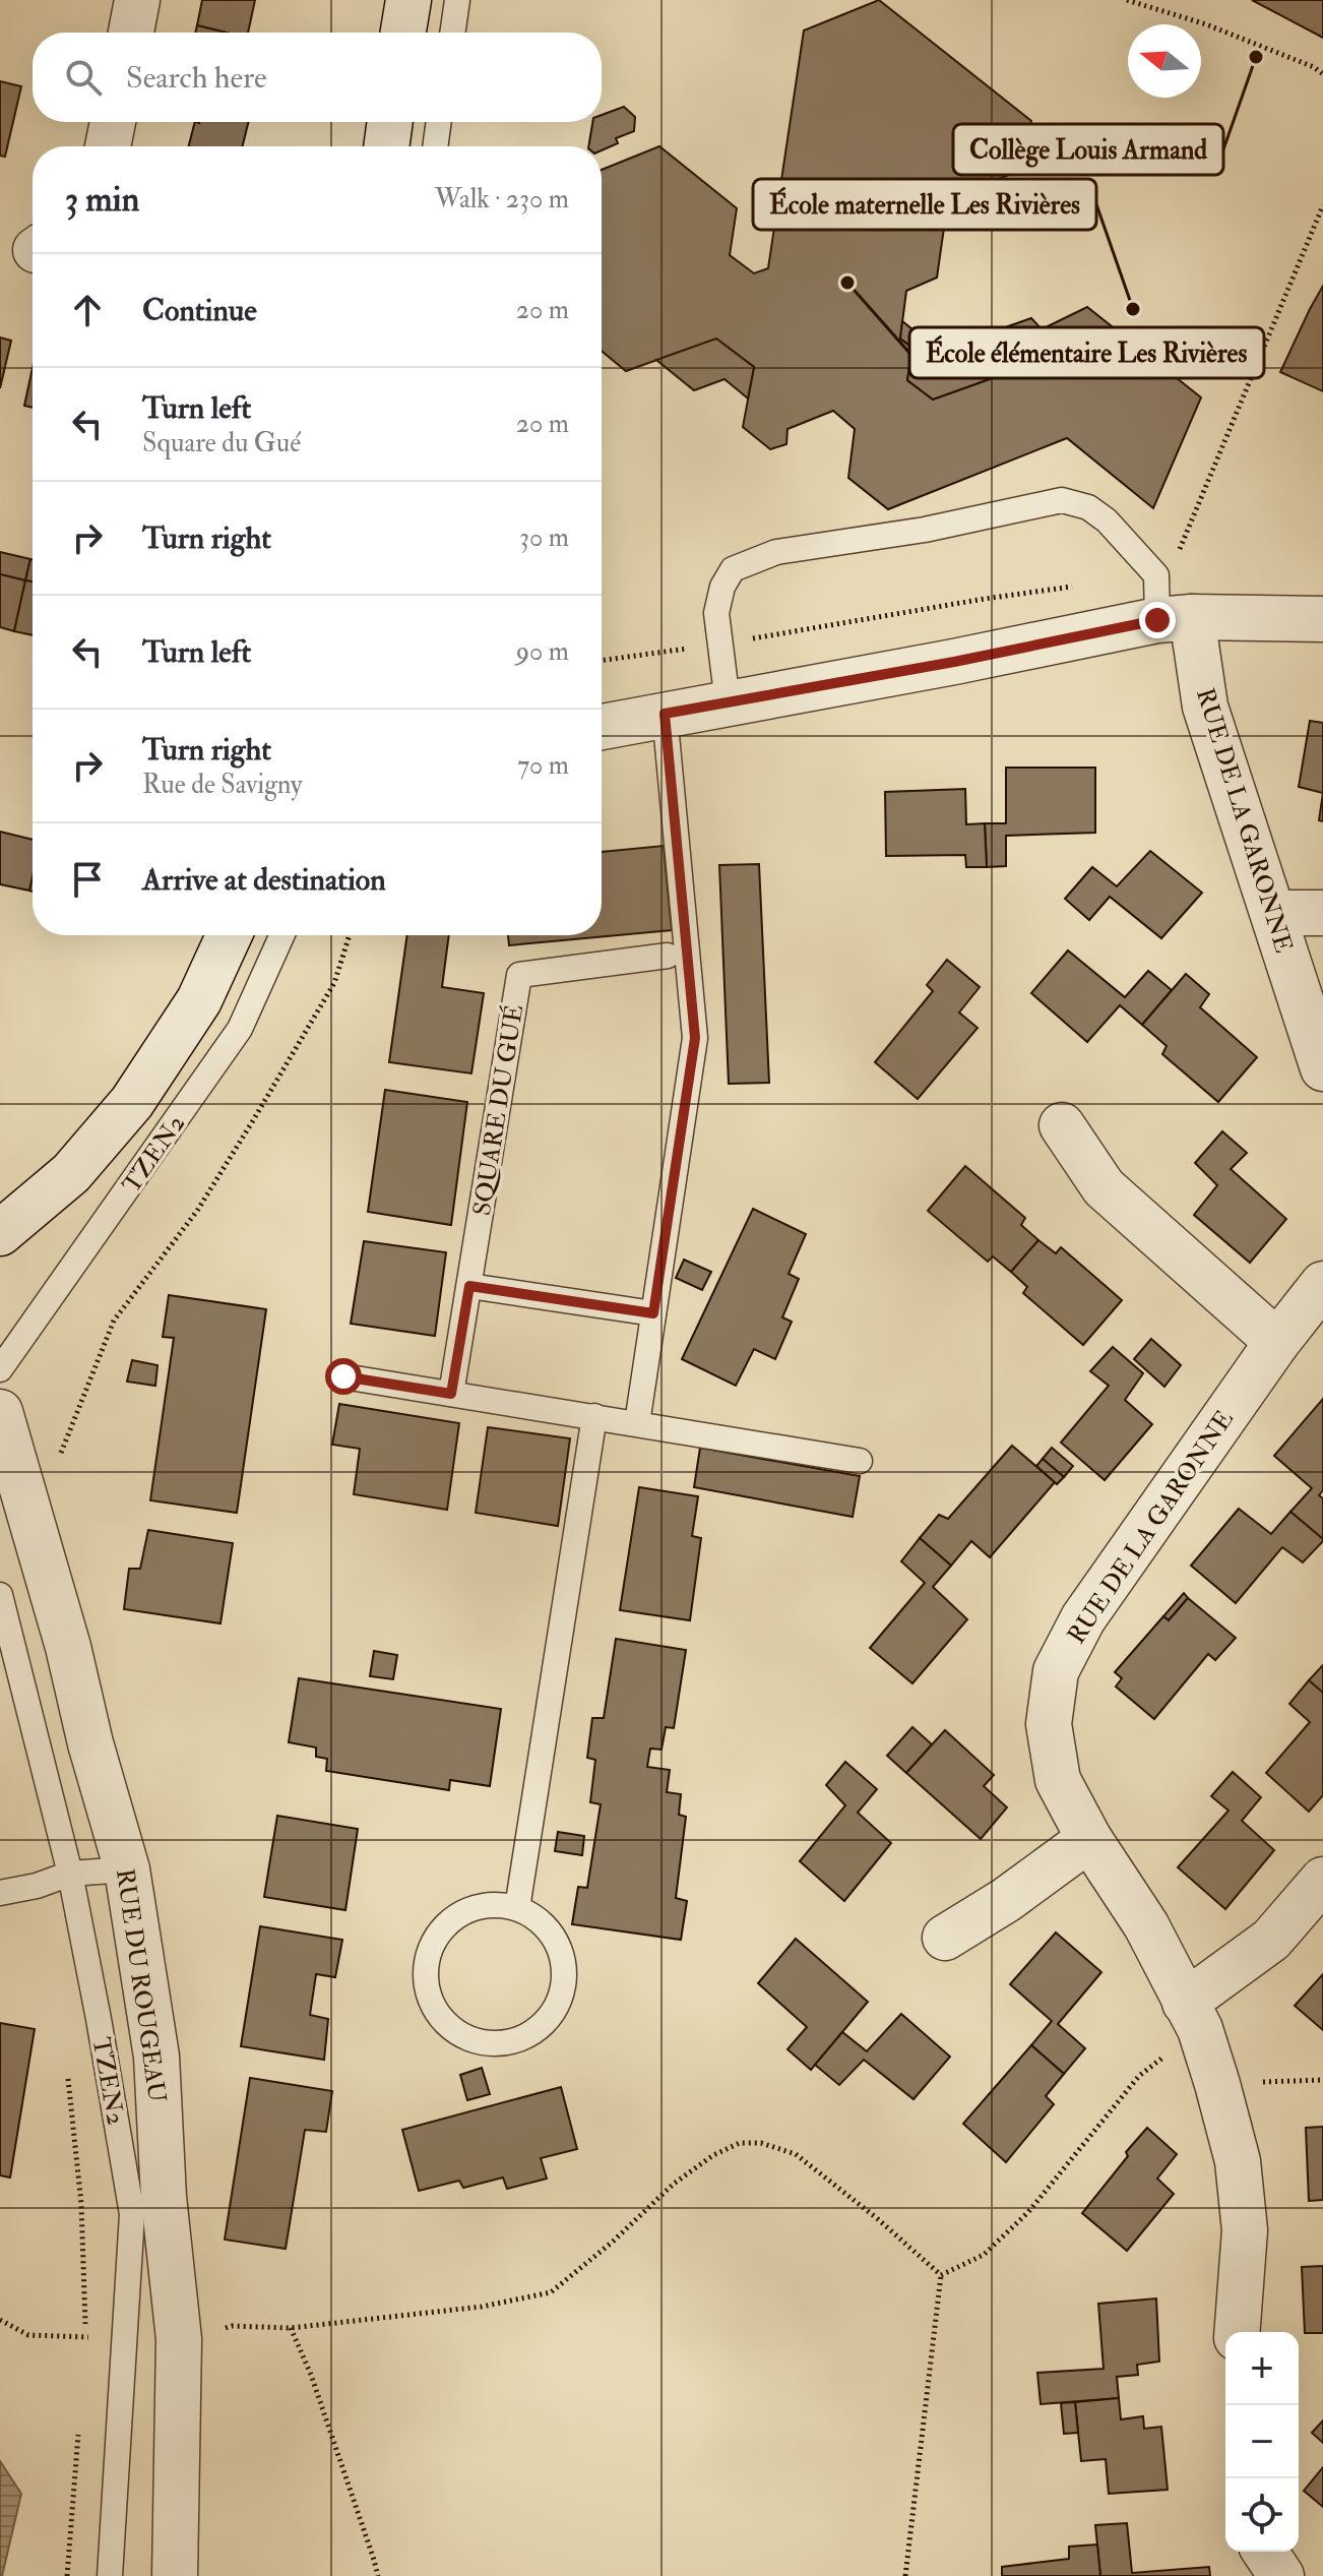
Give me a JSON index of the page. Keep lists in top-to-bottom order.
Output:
{
  "streets": {
    "street": ["RUE DE LA GARONNE", "RUE DU ROUGEAU"],
    "lane": ["SQUARE DU GUÉ", "TZEN2"]
  },
  "places": ["Collège Louis Armand", "École élémentaire Les Rivières", "École maternelle Les Rivières"],
  "north": "left",
  "page": {
    "search": "Search here",
    "heading": ["3 min", "Walk · 230 m"],
    "list": [
      ["Continue", "20 m"],
      ["Turn left", "Square du Gué", "20 m"],
      ["Turn right", "30 m"],
      ["Turn left", "90 m"],
      ["Turn right", "Rue de Savigny", "70 m"],
      "Arrive at destination"
    ],
    "map_buttons": ["+", "−"]
  }
}
